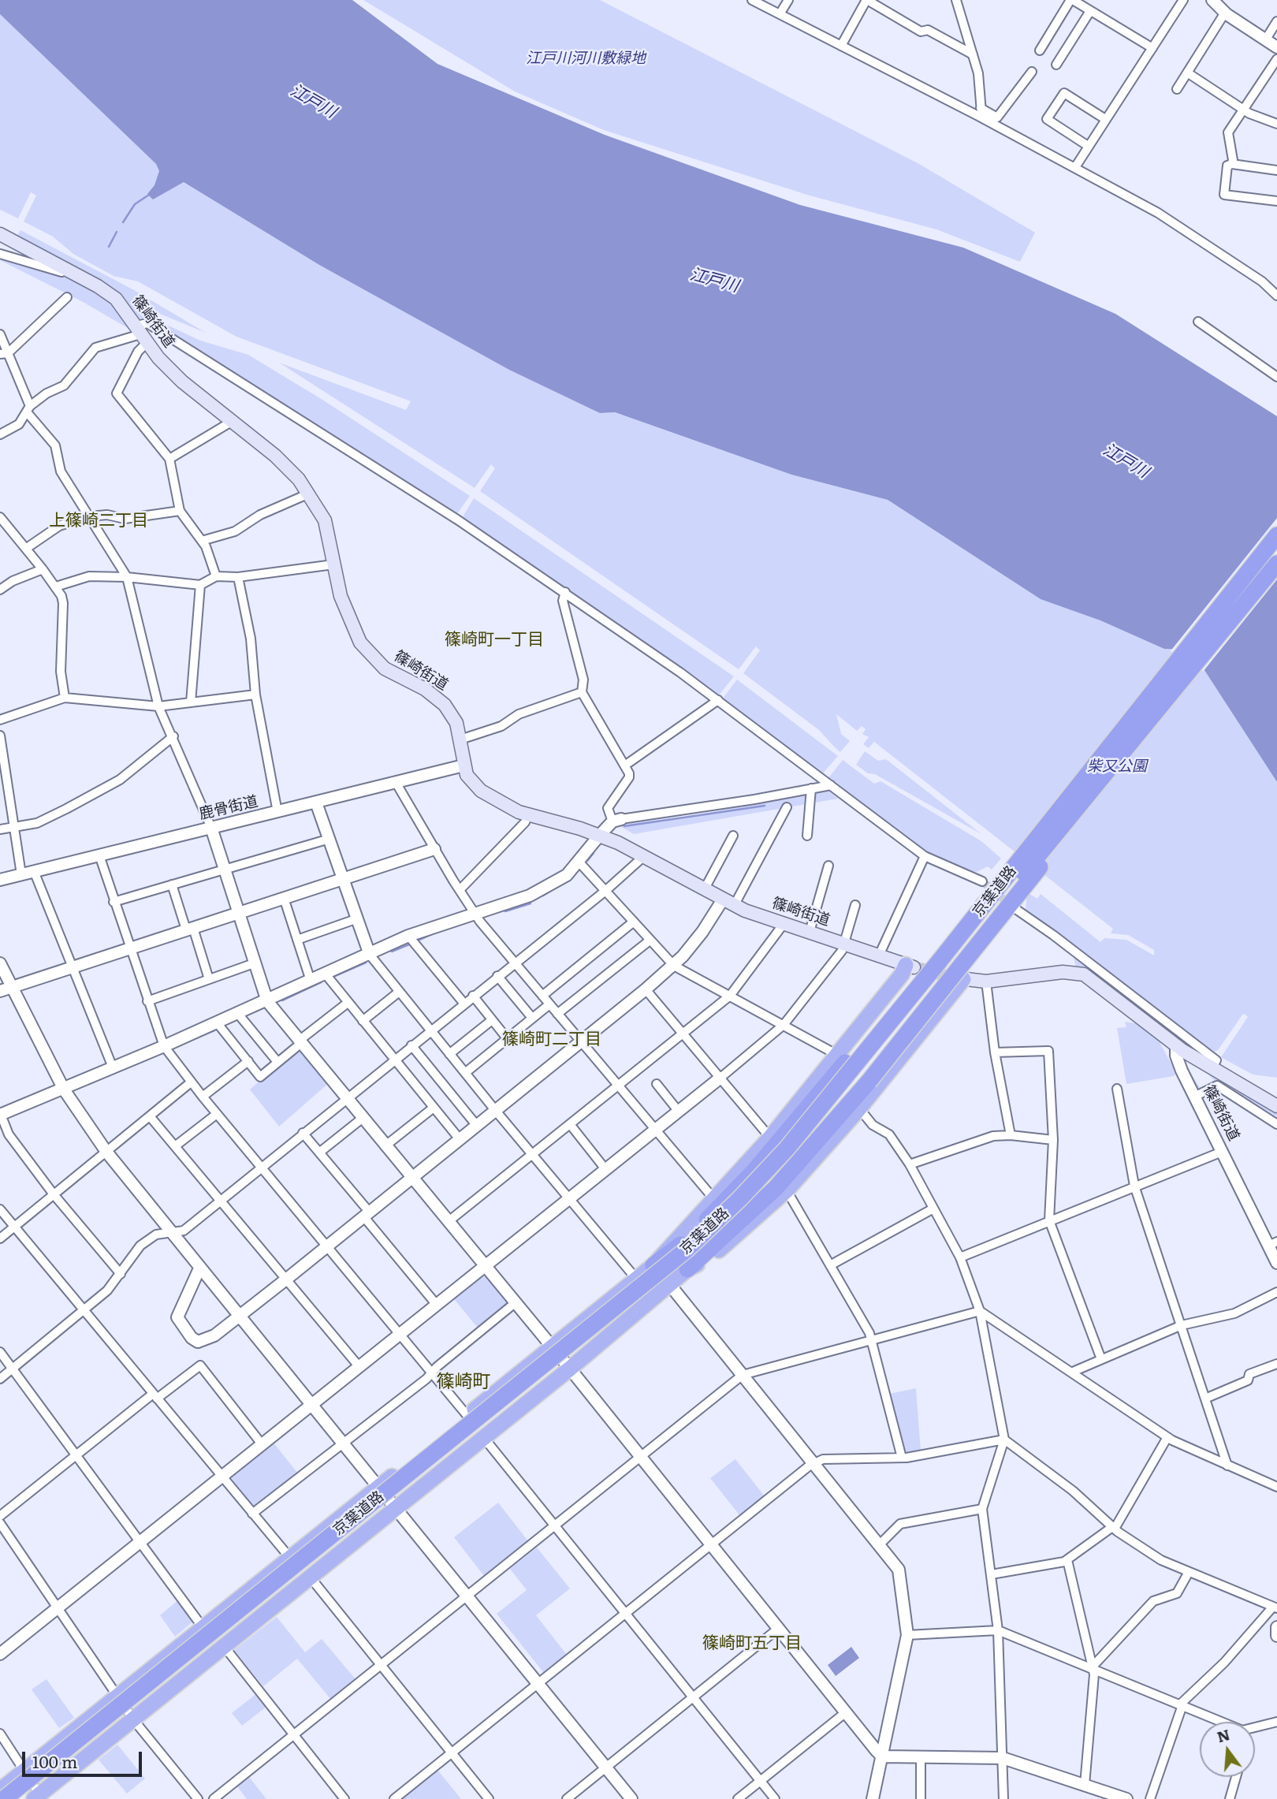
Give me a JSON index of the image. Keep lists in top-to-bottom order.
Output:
{
  "streets": {
    "highway": ["京葉道路"],
    "main road": ["篠崎街道"],
    "street": ["鹿骨街道"]
  },
  "crossings": [
    ["篠崎街道", "鹿骨街道"],
    ["篠崎街道", "京葉道路"]
  ],
  "districts": [
    "上篠崎二丁目",
    "篠崎町一丁目",
    "篠崎町二丁目",
    "篠崎町",
    "篠崎町五丁目"
  ],
  "water": ["江戸川"],
  "parks": ["江戸川河川敷緑地", "柴又公園"],
  "scale_bar": "100 m",
  "north": "top"
}
